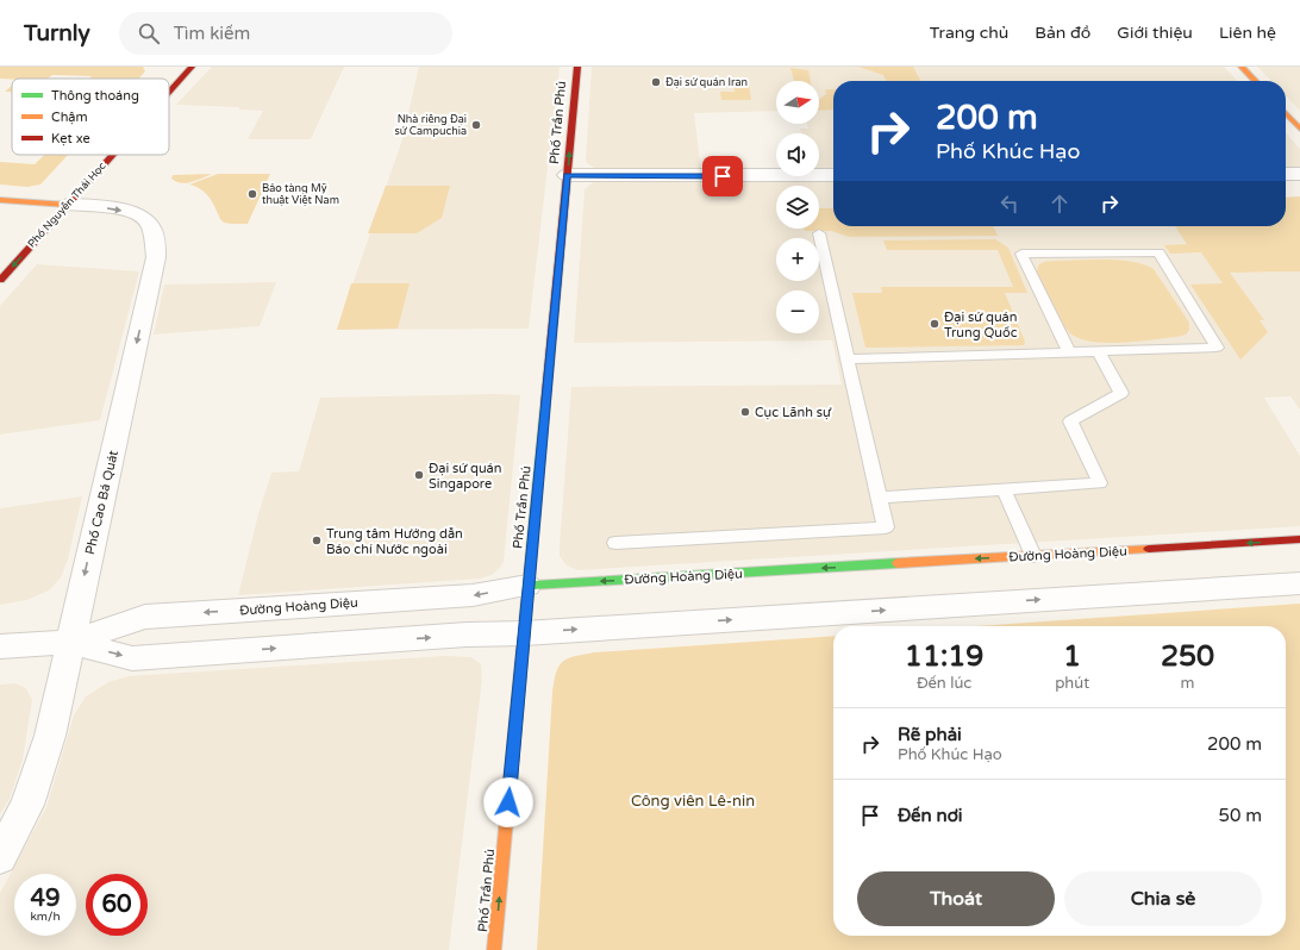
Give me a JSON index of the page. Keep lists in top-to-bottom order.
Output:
{
  "streets": {
    "main road": ["Phố Trần Phú", "Phố Nguyễn Thái Học", "Đường Hoàng Diệu"],
    "street": ["Phố Cao Bá Quát"]
  },
  "crossings": [
    ["Phố Trần Phú", "Đường Hoàng Diệu"],
    ["Phố Nguyễn Thái Học", "Phố Cao Bá Quát"],
    ["Phố Cao Bá Quát", "Đường Hoàng Diệu"]
  ],
  "one_way": ["Phố Trần Phú", "Phố Nguyễn Thái Học", "Phố Cao Bá Quát"],
  "parks": ["Công viên Lê-nin"],
  "places": [
    "Đại sứ quán Iran",
    "Nhà riêng Đại sứ Campuchia",
    "Bảo tàng Mỹ thuật Việt Nam",
    "Đại sứ quán Trung Quốc",
    "Cục Lãnh sự",
    "Đại sứ quán Singapore",
    "Trung tâm Hướng dẫn Báo chí Nước ngoài"
  ],
  "legend": ["Thông thoáng", "Chậm", "Kẹt xe"],
  "north": "right",
  "page": {
    "header": "Turnly",
    "search": "Tìm kiếm",
    "nav": [
      "Trang chủ",
      "Bản đồ",
      "Giới thiệu",
      "Liên hệ"
    ],
    "map_buttons": ["+", "−"],
    "turn": ["200 m", "Phố Khúc Hạo"],
    "eta": [
      "11:19",
      "Đến lúc",
      "1",
      "phút",
      "250",
      "m"
    ],
    "list": [
      {
        "name": "Rẽ phải",
        "note": "Phố Khúc Hạo",
        "value": "200 m"
      },
      {
        "name": "Đến nơi",
        "value": "50 m"
      }
    ],
    "buttons": ["Thoát", "Chia sẻ"],
    "speed": "49 km/h",
    "limit": "60"
  }
}
